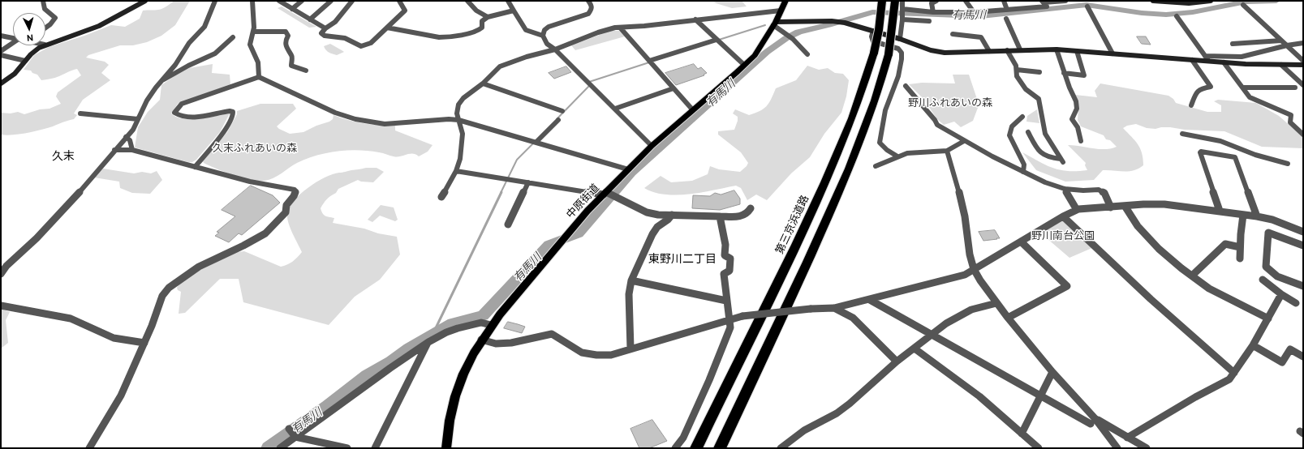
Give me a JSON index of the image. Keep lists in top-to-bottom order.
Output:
{
  "streets": {
    "highway": ["第三京浜道路"],
    "main road": ["中原街道"]
  },
  "districts": ["久末", "東野川二丁目"],
  "water": ["有馬川"],
  "parks": ["野川ふれあいの森", "久末ふれあいの森", "野川南台公園"],
  "north": "bottom"
}
